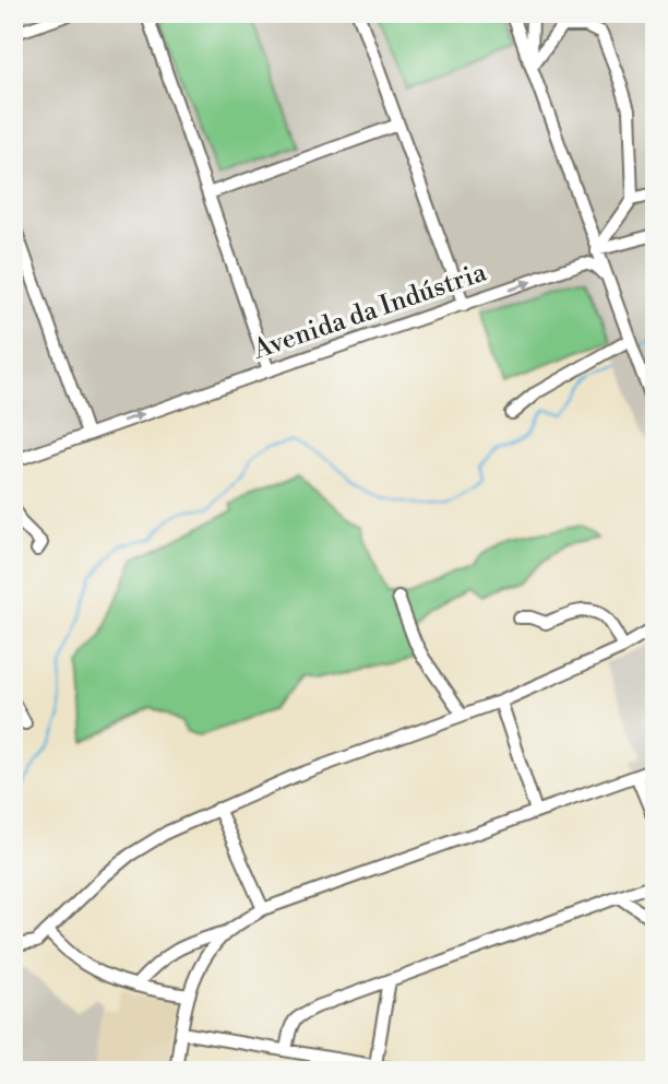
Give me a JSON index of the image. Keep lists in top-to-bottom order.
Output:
{
  "streets": {
    "street": ["Avenida da Indústria"]
  }
}
